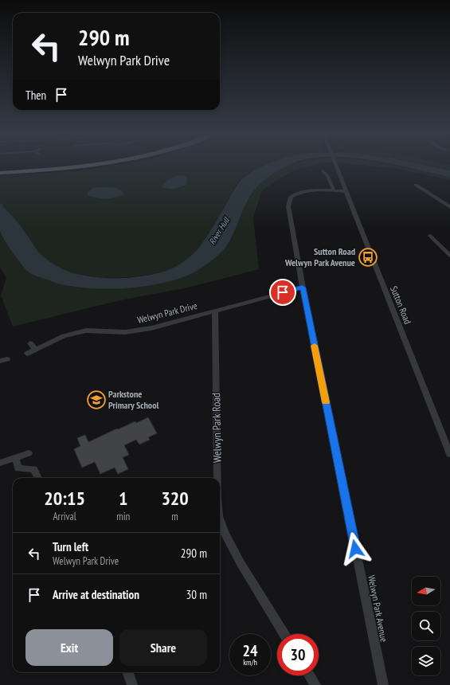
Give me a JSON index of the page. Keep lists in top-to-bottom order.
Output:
{
  "streets": {
    "street": [
      "Sutton Road",
      "Welwyn Park Drive",
      "Welwyn Park Road",
      "Welwyn Park Avenue"
    ]
  },
  "crossings": [
    ["Sutton Road", "Welwyn Park Avenue"],
    ["Welwyn Park Drive", "Welwyn Park Road"],
    ["Welwyn Park Drive", "Welwyn Park Avenue"]
  ],
  "water": ["River Hull"],
  "places": {
    "bus stop": ["Sutton Road Welwyn Park Avenue"],
    "school or university": ["Parkstone Primary School"]
  },
  "north": "left",
  "page": {
    "turn": ["290 m", "Welwyn Park Drive"],
    "then": "Then",
    "eta": [
      "20:15",
      "Arrival",
      "1",
      "min",
      "320",
      "m"
    ],
    "list": [
      {
        "name": "Turn left",
        "note": "Welwyn Park Drive",
        "value": "290 m"
      },
      {
        "name": "Arrive at destination",
        "value": "30 m"
      }
    ],
    "buttons": ["Exit", "Share"],
    "speed": "24 km/h",
    "limit": "30"
  }
}
